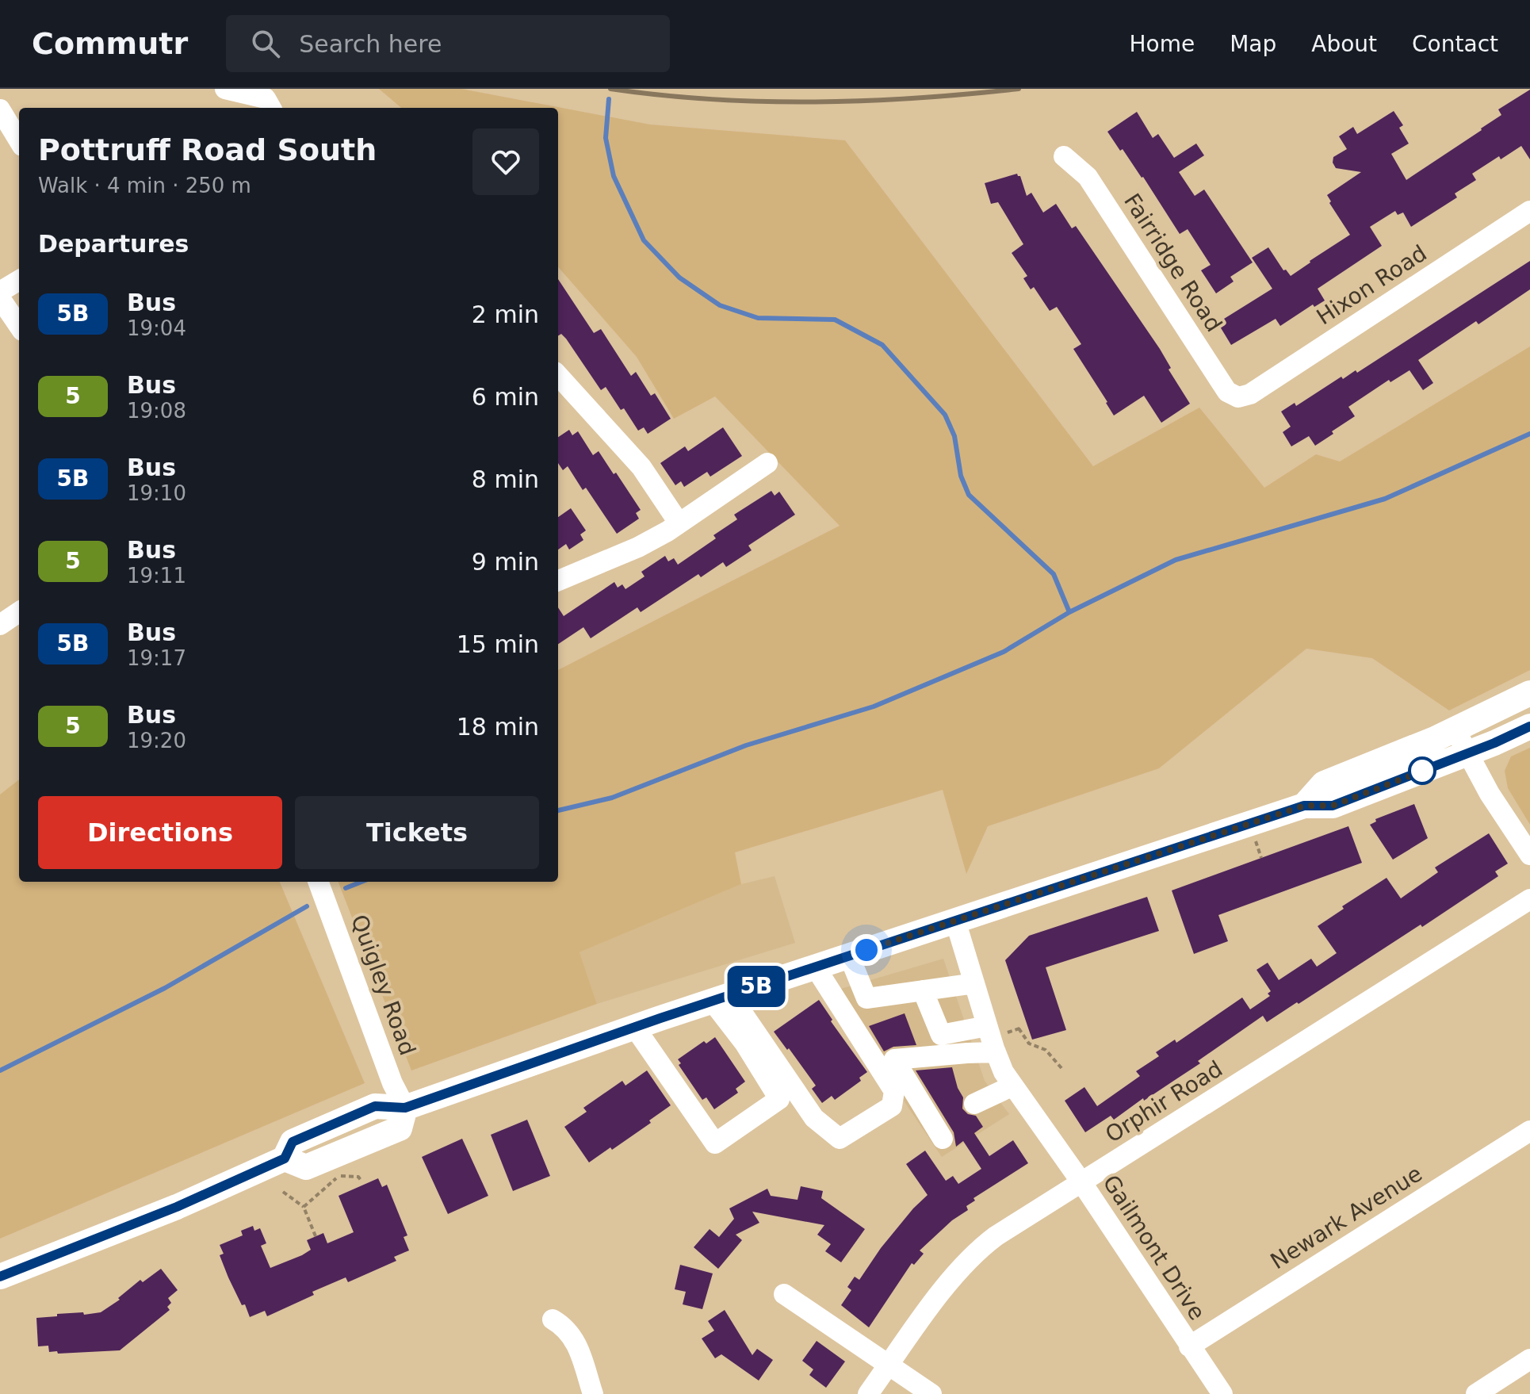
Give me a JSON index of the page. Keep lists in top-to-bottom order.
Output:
{
  "streets": {
    "street": [
      "Fairridge Road",
      "Hixon Road",
      "Quigley Road",
      "Orphir Road",
      "Newark Avenue",
      "Gailmont Drive"
    ]
  },
  "crossings": [
    ["Fairridge Road", "Hixon Road"],
    ["Orphir Road", "Gailmont Drive"],
    ["Newark Avenue", "Gailmont Drive"]
  ],
  "lines": ["bus line 5B"],
  "page": {
    "header": "Commutr",
    "search": "Search here",
    "nav": [
      "Home",
      "Map",
      "About",
      "Contact"
    ],
    "on_map": "5B",
    "heading": [
      ["Pottruff Road South", "Walk · 4 min · 250 m"],
      "Departures"
    ],
    "list": [
      {
        "mark": "5B",
        "name": "Bus",
        "note": "19:04",
        "value": "2 min"
      },
      {
        "mark": "5",
        "name": "Bus",
        "note": "19:08",
        "value": "6 min"
      },
      {
        "mark": "5B",
        "name": "Bus",
        "note": "19:10",
        "value": "8 min"
      },
      {
        "mark": "5",
        "name": "Bus",
        "note": "19:11",
        "value": "9 min"
      },
      {
        "mark": "5B",
        "name": "Bus",
        "note": "19:17",
        "value": "15 min"
      },
      {
        "mark": "5",
        "name": "Bus",
        "note": "19:20",
        "value": "18 min"
      }
    ],
    "buttons": ["Directions", "Tickets"]
  }
}
